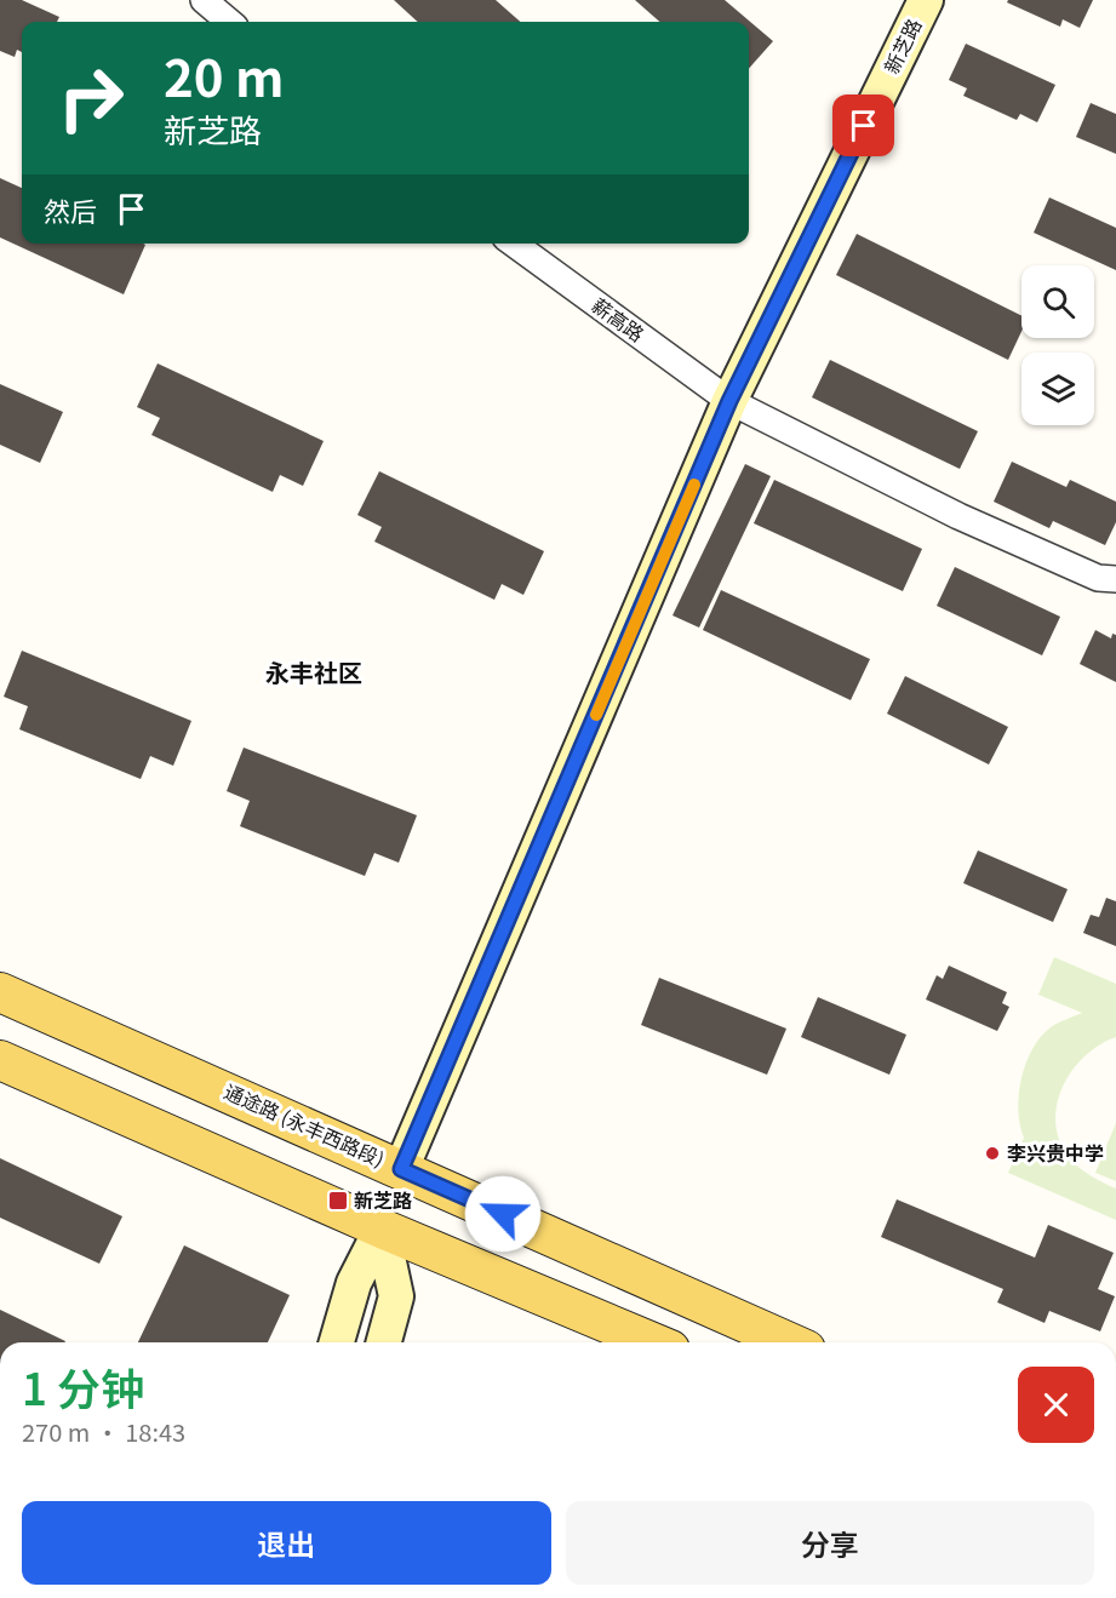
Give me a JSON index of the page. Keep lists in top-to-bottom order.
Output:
{
  "streets": {
    "main road": ["新芝路", "通途路 (永丰西路段)"],
    "street": ["薪高路"]
  },
  "crossings": [
    ["新芝路", "薪高路"],
    ["新芝路", "通途路 (永丰西路段)"]
  ],
  "districts": ["永丰社区"],
  "places": {
    "other": ["李兴贵中学"],
    "transit": ["新芝路"]
  },
  "page": {
    "turn": ["20 m", "新芝路"],
    "then": "然后",
    "heading": ["1 分钟", "270 m · 18:43"],
    "buttons": ["退出", "分享"]
  }
}
